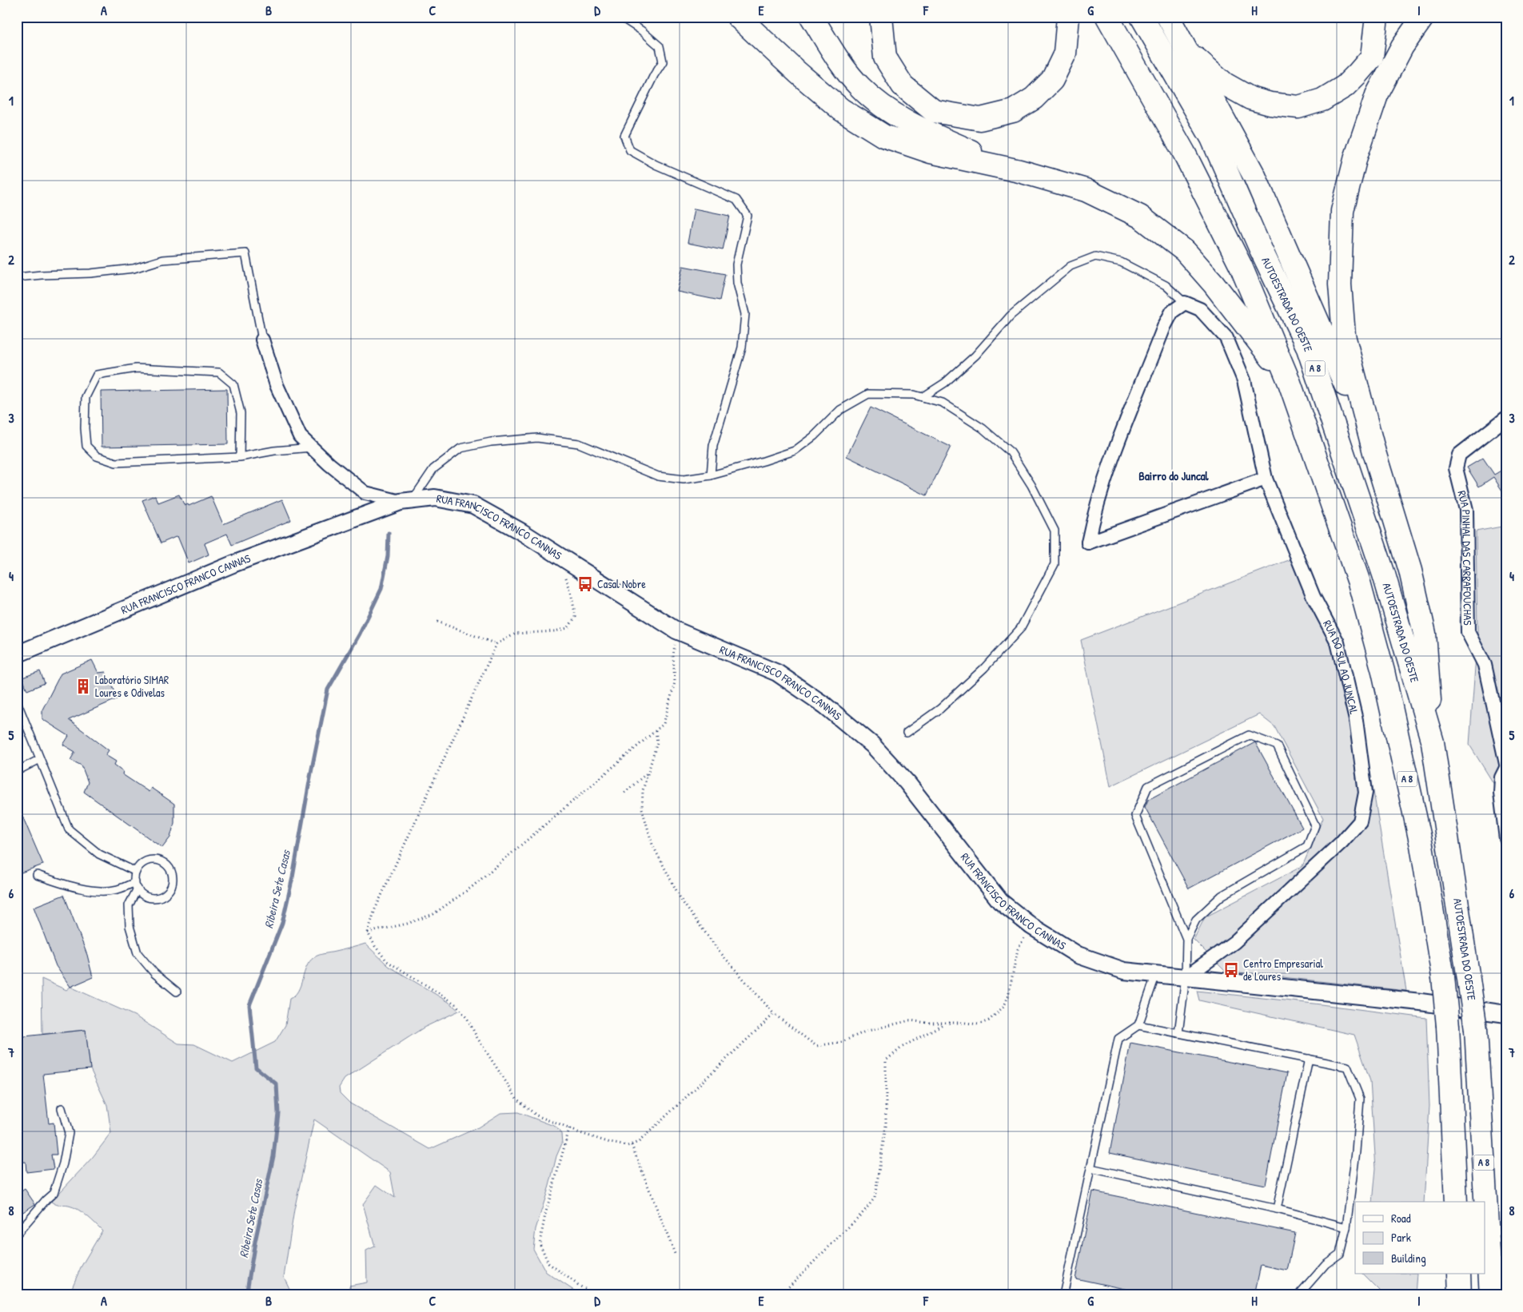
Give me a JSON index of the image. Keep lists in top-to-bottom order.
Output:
{
  "streets": {
    "highway": ["AUTOESTRADA DO OESTE", "A 8"],
    "street": ["RUA FRANCISCO FRANCO CANNAS", "RUA PINHAL DAS CARRAFOUCHAS", "RUA DO SUL AO JUNCAL"]
  },
  "crossings": [
    ["RUA FRANCISCO FRANCO CANNAS", "RUA DO SUL AO JUNCAL"]
  ],
  "districts": ["Bairro do Juncal"],
  "water": ["Ribeira Sete Casas"],
  "places": {
    "bus stop": ["Casal Nobre", "Centro Empresarial de Loures"],
    "building": ["Laboratório SIMAR Loures e Odivelas"]
  },
  "legend": ["Road", "Park", "Building"],
  "grid": {
    "columns": [
      "A",
      "B",
      "C",
      "D",
      "E",
      "F",
      "G",
      "H",
      "I"
    ],
    "rows": [
      "1",
      "2",
      "3",
      "4",
      "5",
      "6",
      "7",
      "8"
    ]
  }
}
